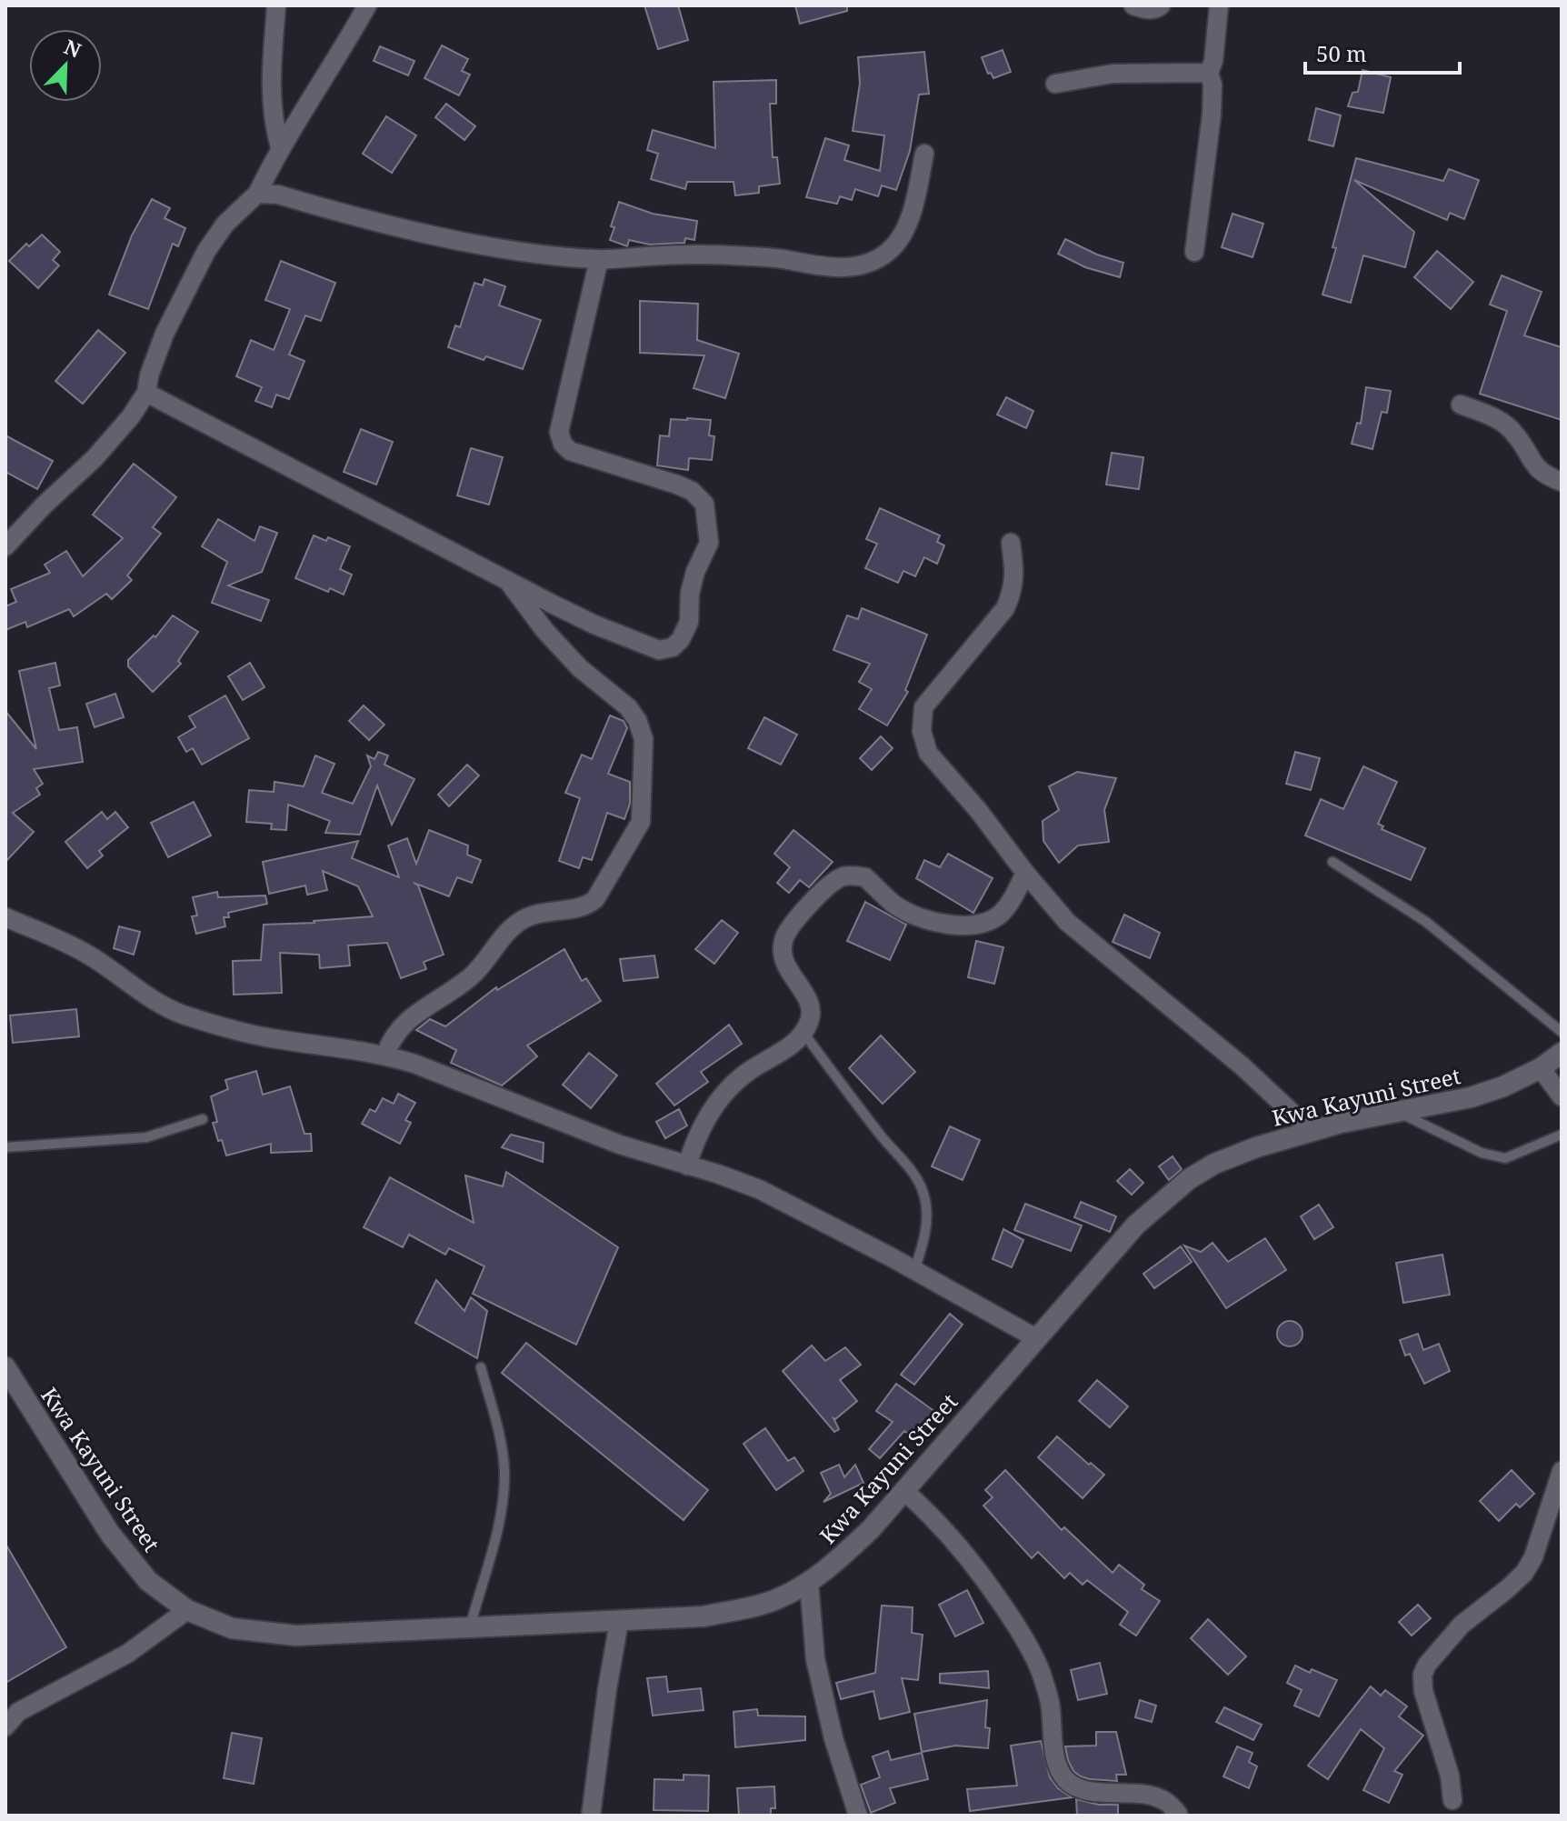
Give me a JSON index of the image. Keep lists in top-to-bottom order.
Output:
{
  "streets": {
    "street": ["Kwa Kayuni Street"]
  },
  "scale_bar": "50 m",
  "north": "top right"
}
